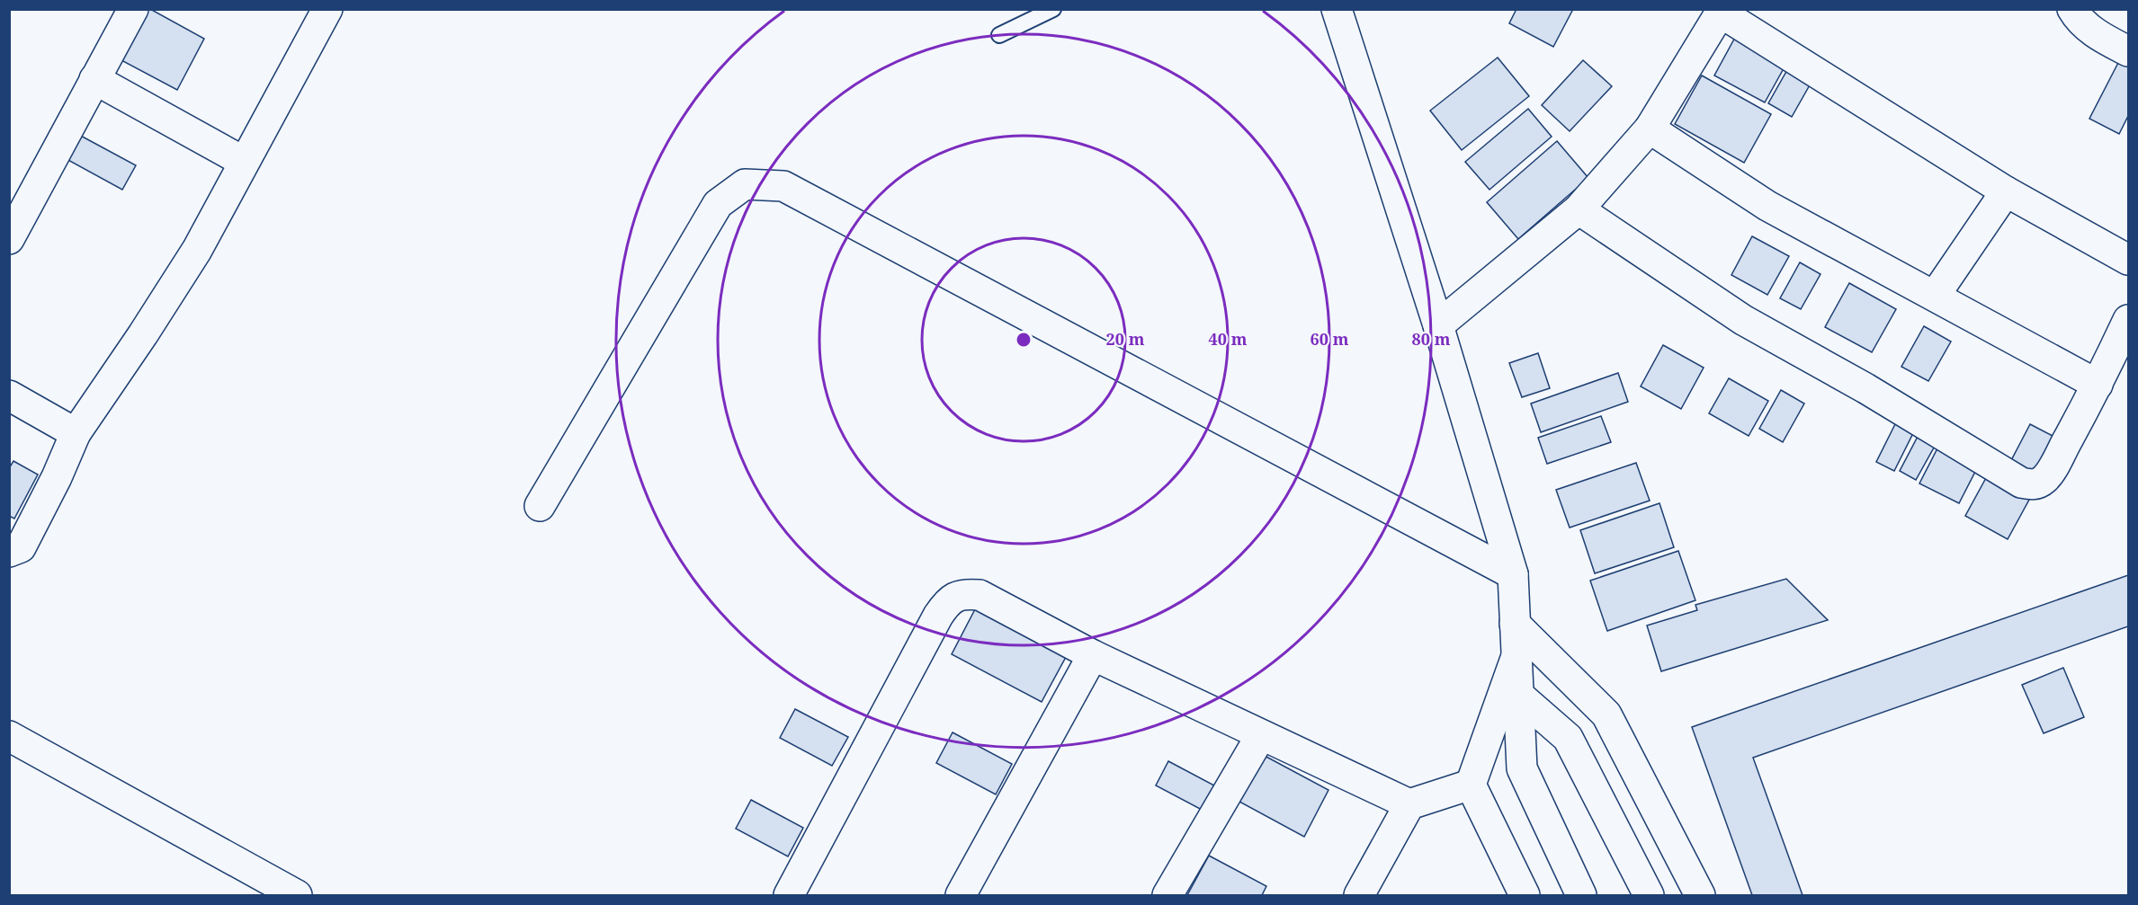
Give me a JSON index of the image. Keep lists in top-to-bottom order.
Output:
{
  "rings": [
    "20 m",
    "40 m",
    "60 m",
    "80 m"
  ]
}
